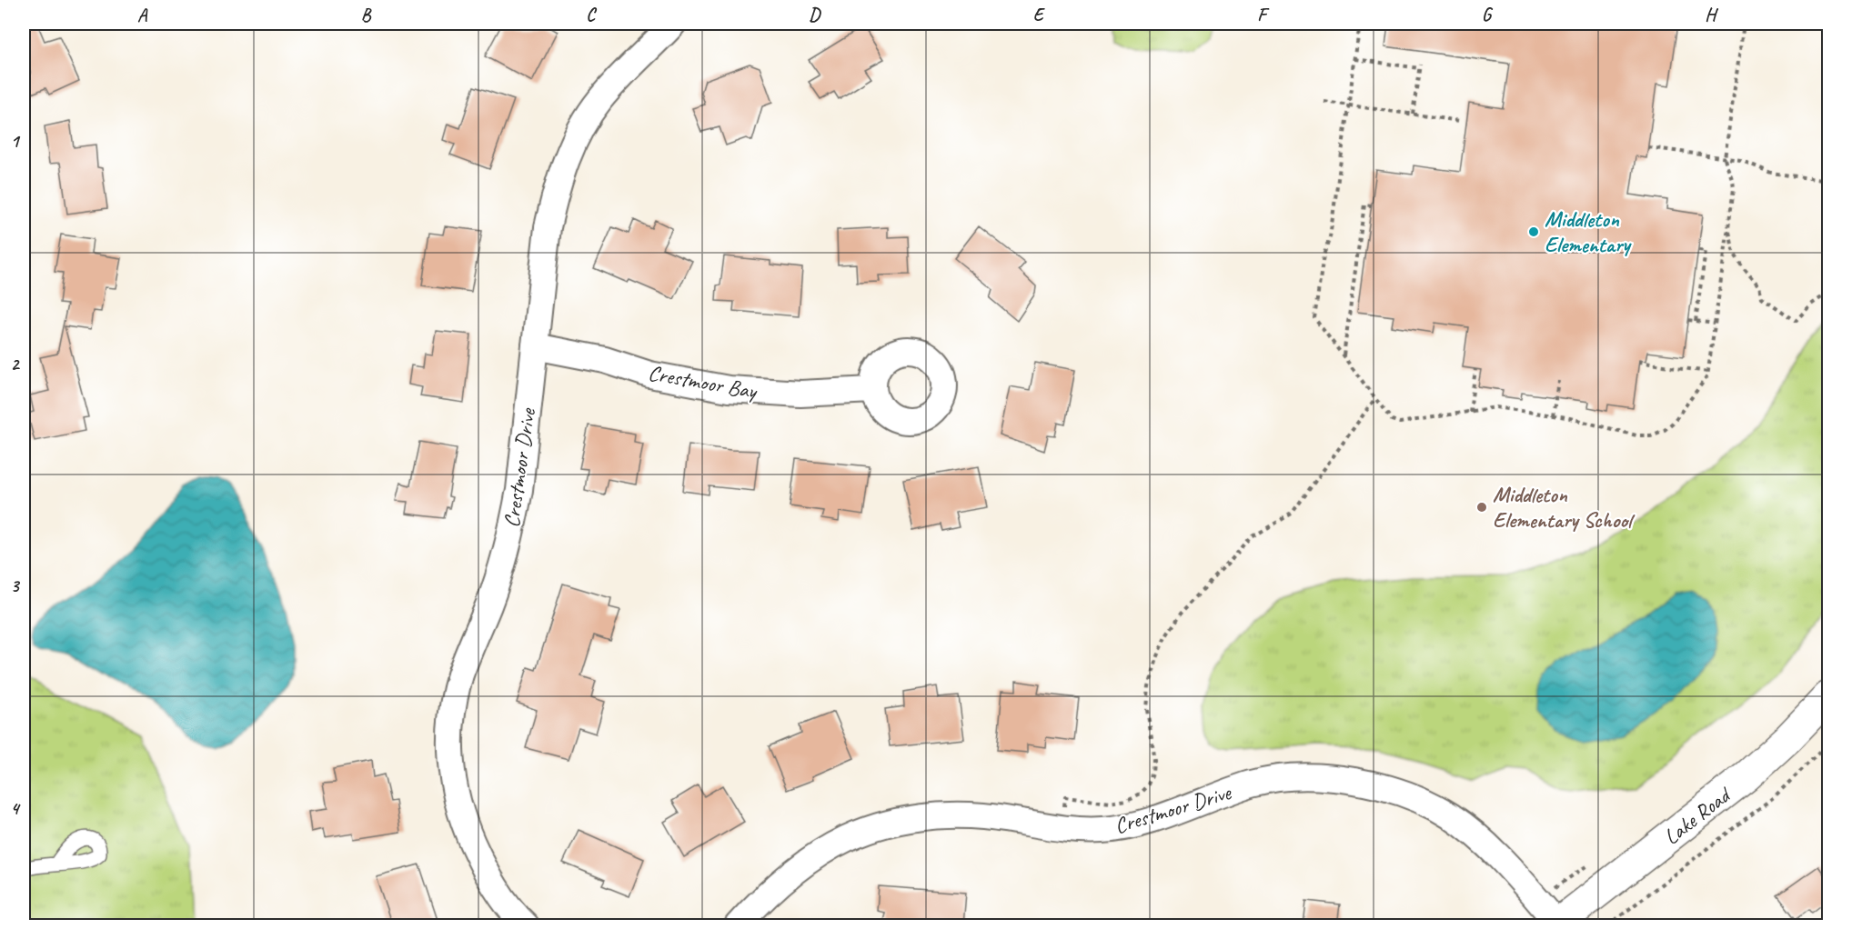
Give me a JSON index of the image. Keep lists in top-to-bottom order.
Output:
{
  "streets": {
    "street": ["Crestmoor Bay", "Crestmoor Drive", "Lake Road"]
  },
  "crossings": [
    ["Crestmoor Bay", "Crestmoor Drive"],
    ["Crestmoor Drive", "Lake Road"]
  ],
  "places": ["Middleton Elementary", "Middleton Elementary School"],
  "grid": {
    "columns": [
      "A",
      "B",
      "C",
      "D",
      "E",
      "F",
      "G",
      "H"
    ],
    "rows": [
      "1",
      "2",
      "3",
      "4"
    ]
  }
}
